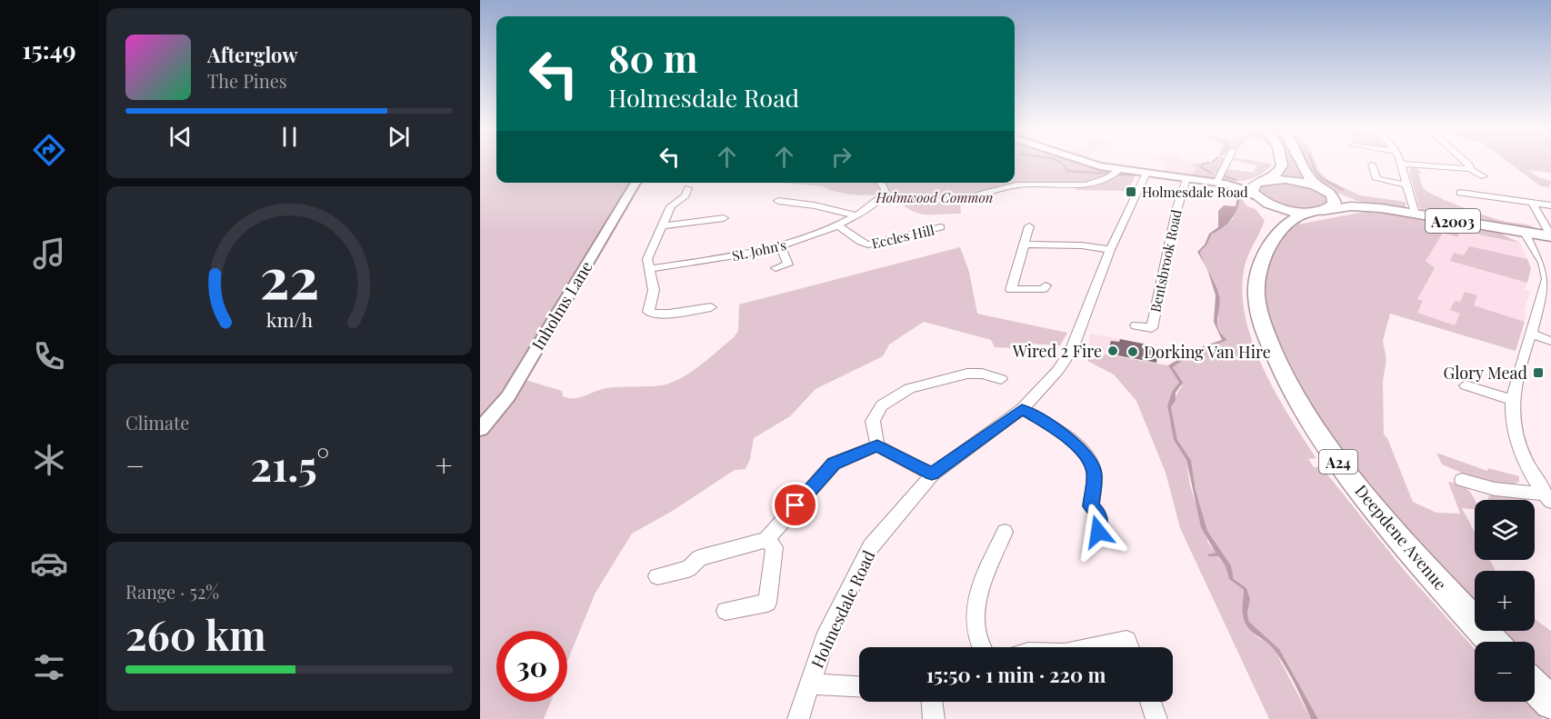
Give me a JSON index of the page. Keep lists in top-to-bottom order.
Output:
{
  "streets": {
    "main road": ["A2003", "A24", "Deepdene Avenue"],
    "street": [
      "Eccles Hill",
      "St. John's",
      "Bentsbrook Road",
      "Inholms Lane",
      "Holmesdale Road"
    ]
  },
  "crossings": [
    ["A2003", "Deepdene Avenue"],
    ["Eccles Hill", "St. John's"]
  ],
  "parks": ["Holmwood Common"],
  "places": {
    "transit": ["Holmesdale Road", "Glory Mead"],
    "other": ["Wired 2 Fire", "Dorking Van Hire"]
  },
  "page": {
    "tabs": "15:49",
    "turn": ["80 m", "Holmesdale Road"],
    "song": ["Afterglow", "The Pines"],
    "tile": [
      "Climate",
      ["Range · 52%", "260 km"]
    ],
    "heat": ["−", "21.5°", "+"],
    "map_buttons": ["+", "−"],
    "limit": "30",
    "trip": "15:50 · 1 min · 220 m",
    "gauge": ["22", "km/h"]
  }
}
